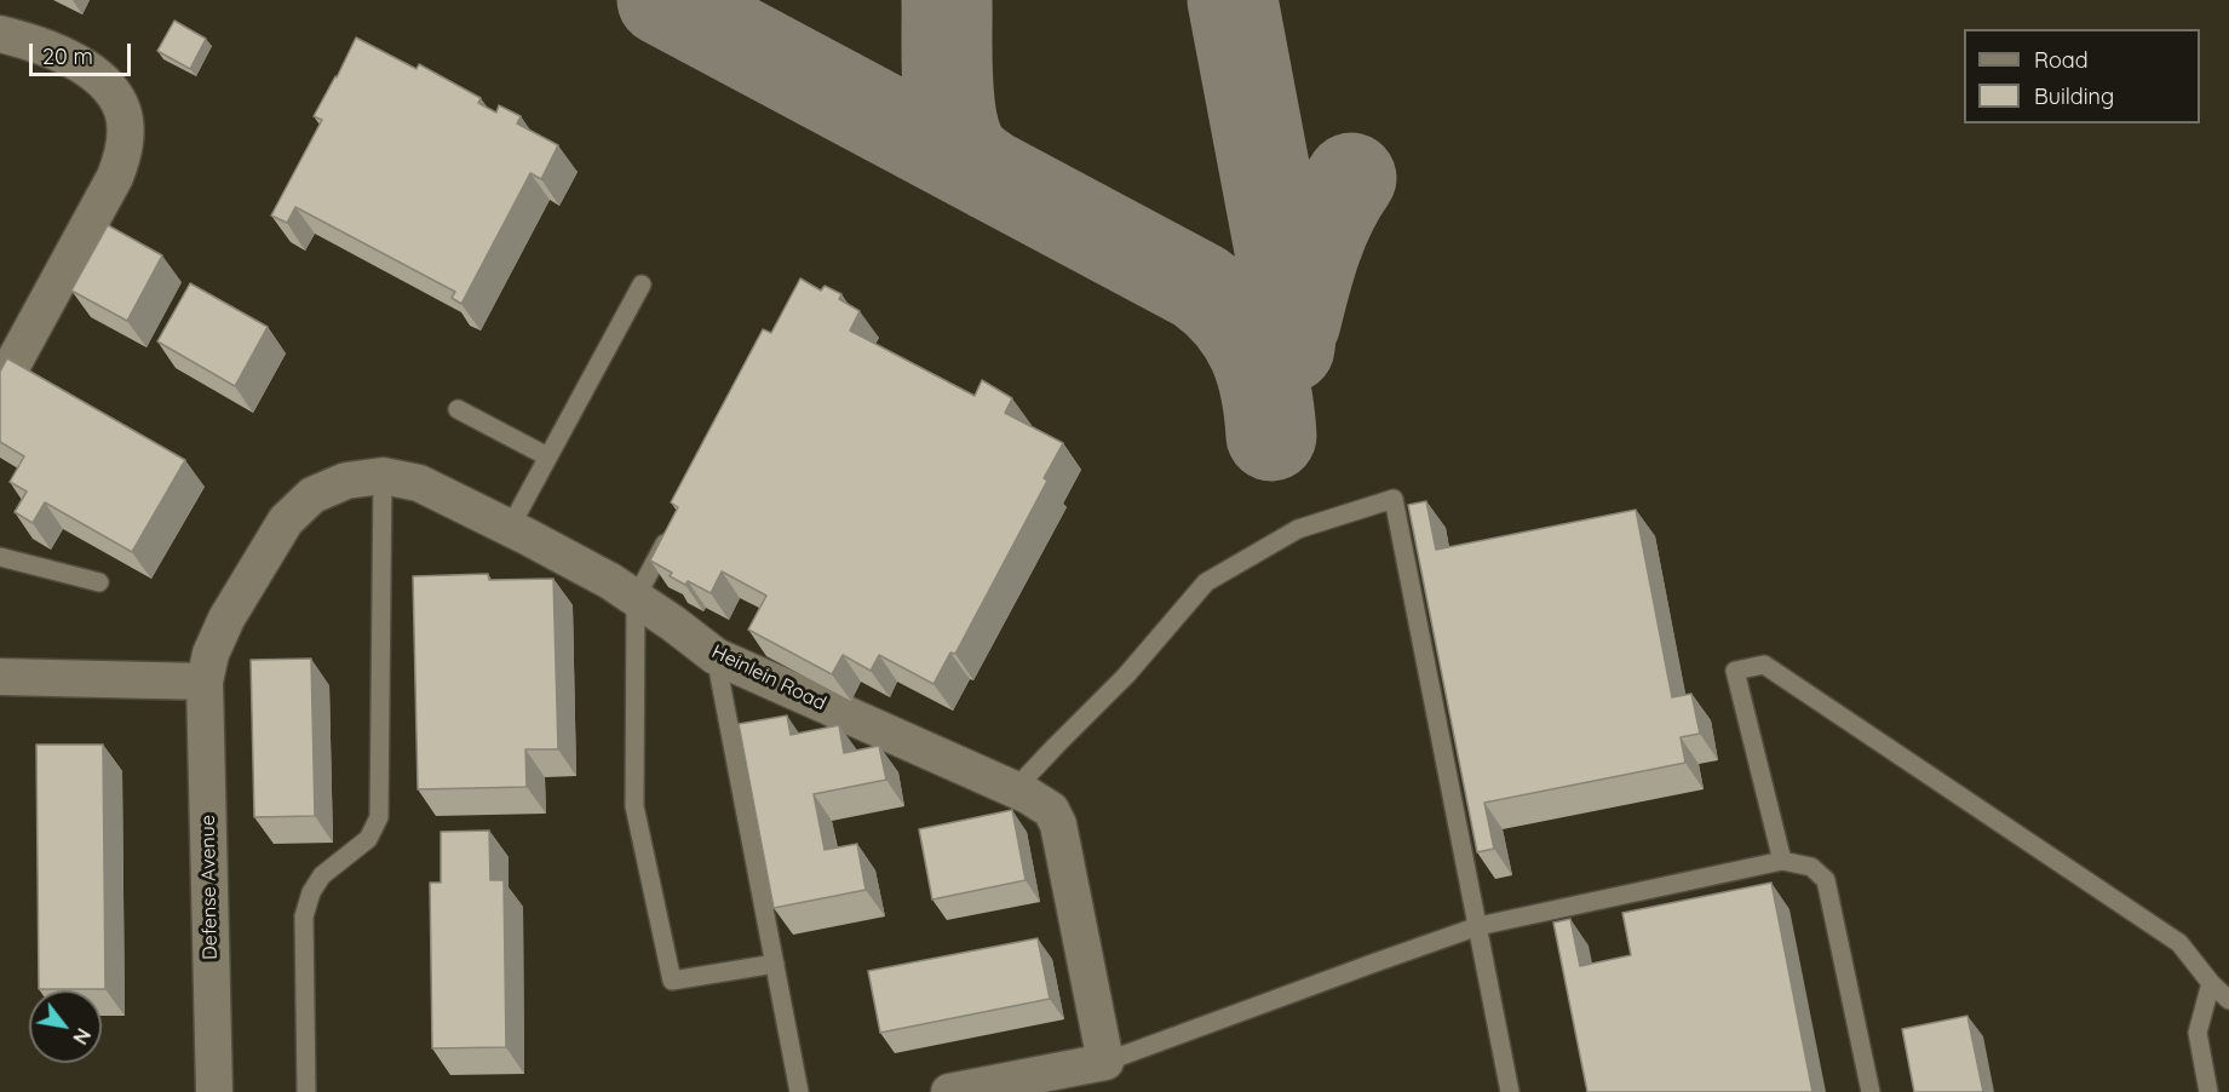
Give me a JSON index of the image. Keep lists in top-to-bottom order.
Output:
{
  "streets": {
    "street": ["Heinlein Road", "Defense Avenue"]
  },
  "crossings": [
    ["Heinlein Road", "Defense Avenue"]
  ],
  "legend": ["Road", "Building"],
  "scale_bar": "20 m",
  "north": "bottom right"
}
